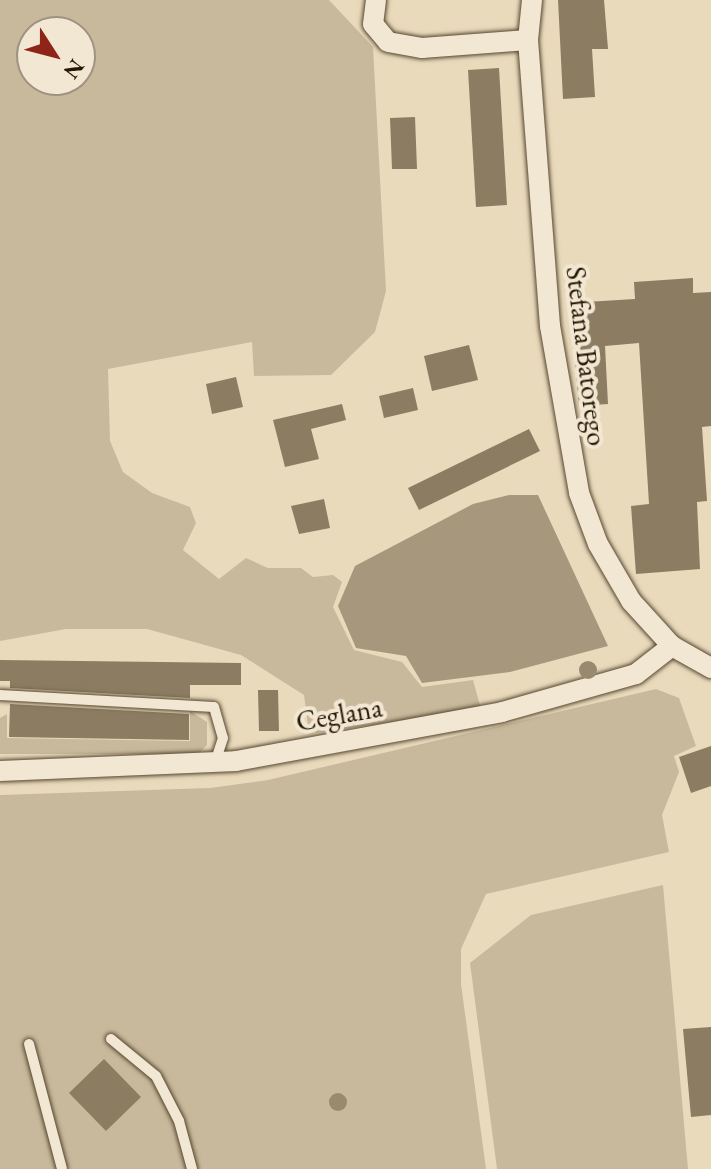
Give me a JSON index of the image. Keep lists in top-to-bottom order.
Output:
{
  "streets": {
    "street": ["Stefana Batorego", "Ceglana"]
  },
  "crossings": [
    ["Stefana Batorego", "Ceglana"]
  ],
  "north": "bottom right"
}
